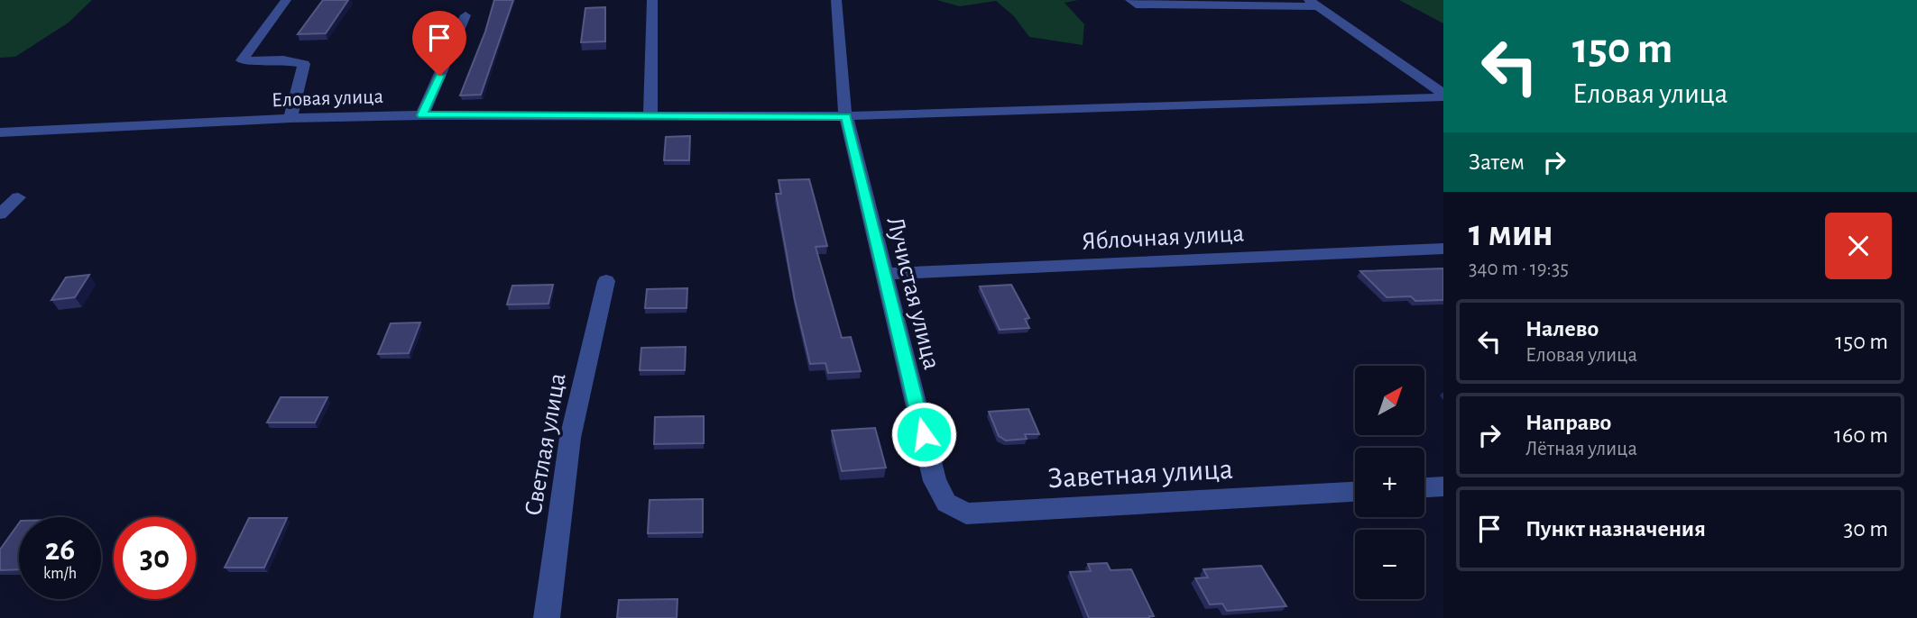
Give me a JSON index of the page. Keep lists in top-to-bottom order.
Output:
{
  "streets": {
    "street": [
      "Еловая улица",
      "Яблочная улица",
      "Лучистая улица",
      "Светлая улица",
      "Заветная улица"
    ]
  },
  "crossings": [
    ["Еловая улица", "Лучистая улица"],
    ["Яблочная улица", "Лучистая улица"],
    ["Лучистая улица", "Заветная улица"]
  ],
  "north": "top right",
  "page": {
    "turn": ["150 m", "Еловая улица"],
    "then": "Затем",
    "heading": ["1 мин", "340 m · 19:35"],
    "list": [
      {
        "name": "Налево",
        "note": "Еловая улица",
        "value": "150 m"
      },
      {
        "name": "Направо",
        "note": "Лётная улица",
        "value": "160 m"
      },
      {
        "name": "Пункт назначения",
        "value": "30 m"
      }
    ],
    "map_buttons": ["+", "−"],
    "speed": "26 km/h",
    "limit": "30"
  }
}
